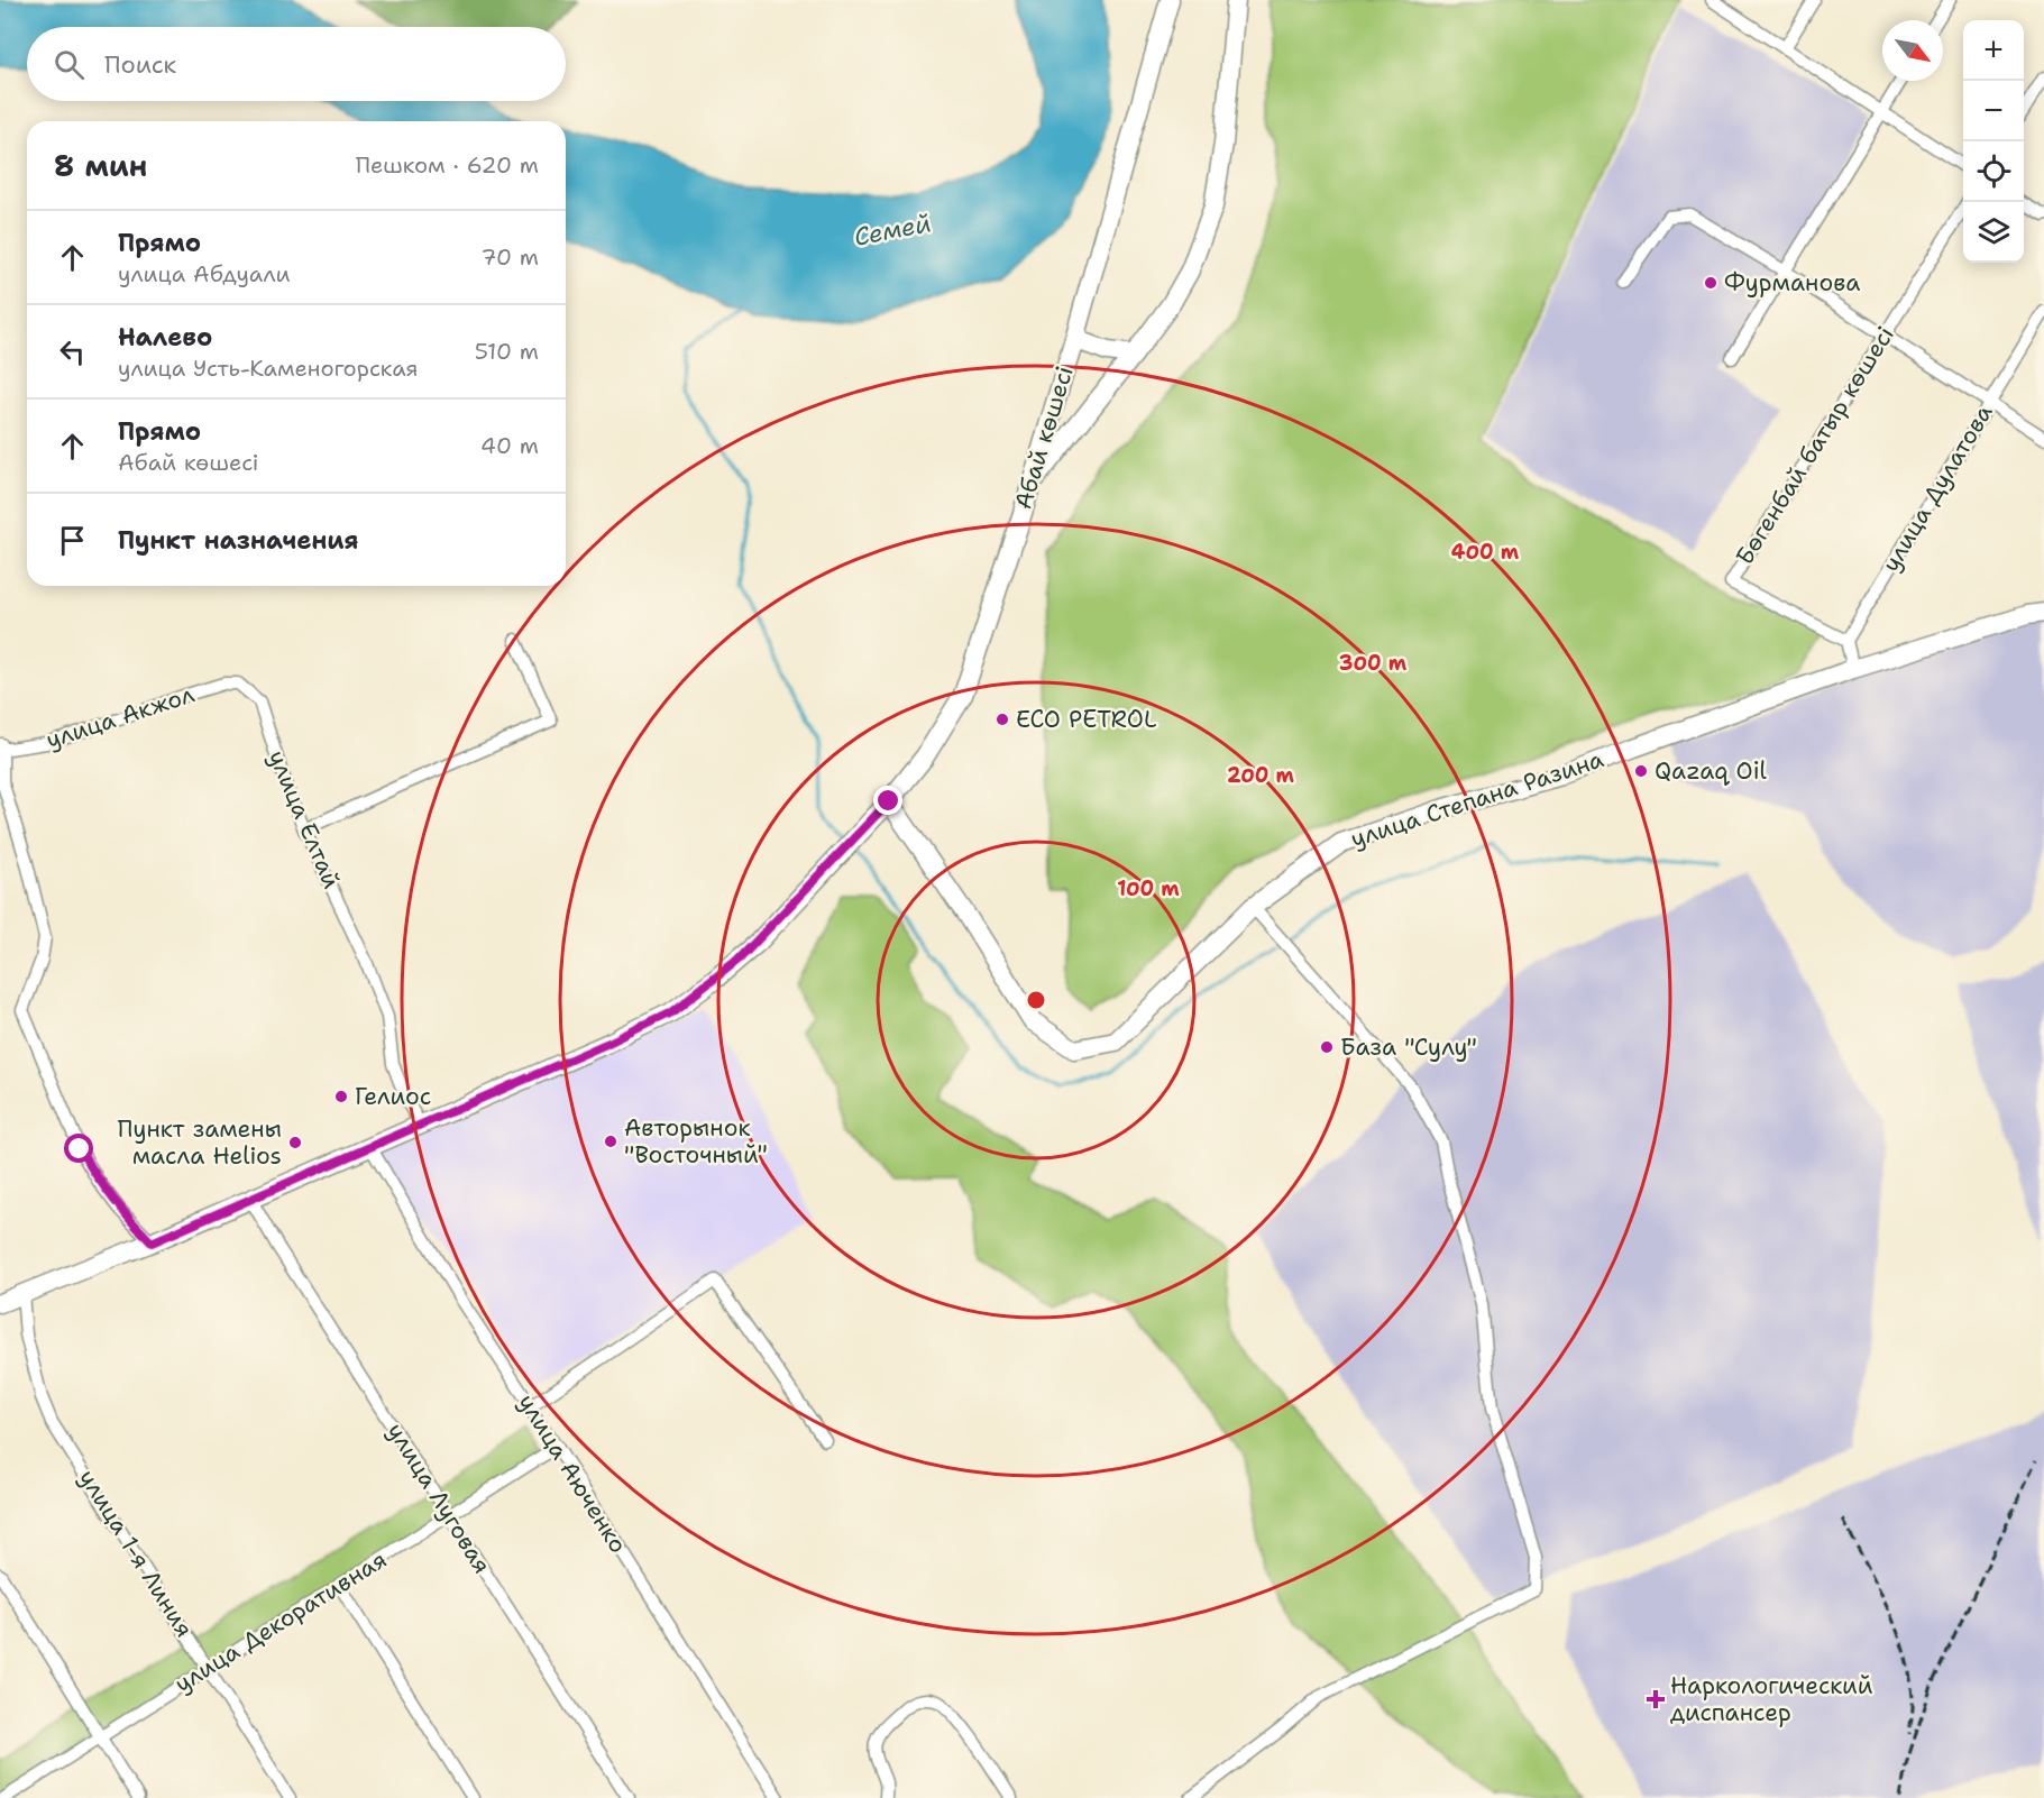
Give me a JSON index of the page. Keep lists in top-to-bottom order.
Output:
{
  "streets": {
    "main road": ["Абай көшесі", "улица Степана Разина"],
    "street": [
      "Бөгенбай батыр көшесі",
      "улица Дулатова",
      "улица Акжол",
      "улица Елтай",
      "улица Аюченко",
      "улица Луговая",
      "улица 1-я Линия",
      "улица Декоративная"
    ]
  },
  "crossings": [
    ["Абай көшесі", "улица Степана Разина"],
    ["Абай көшесі", "улица Елтай"],
    ["Абай көшесі", "улица Аюченко"],
    ["Абай көшесі", "улица Луговая"],
    ["Абай көшесі", "улица 1-я Линия"],
    ["Бөгенбай батыр көшесі", "улица Дулатова"],
    ["улица Акжол", "улица Елтай"],
    ["улица Аюченко", "улица Декоративная"],
    ["улица Луговая", "улица Декоративная"],
    ["улица 1-я Линия", "улица Декоративная"]
  ],
  "water": ["Семей"],
  "places": {
    "other": [
      "Фурманова",
      "ECO PETROL",
      "Qazaq Oil",
      "База \"Сулу\"",
      "Гелиос",
      "Авторынок \"Восточный\"",
      "Пункт замены масла Helios"
    ],
    "health": ["Наркологический диспансер"]
  },
  "north": "bottom right",
  "page": {
    "map_buttons": ["+", "−"],
    "search": "Поиск",
    "heading": ["8 мин", "Пешком · 620 m"],
    "list": [
      ["Прямо", "улица Абдуали", "70 m"],
      ["Налево", "улица Усть-Каменогорская", "510 m"],
      ["Прямо", "Абай көшесі", "40 m"],
      "Пункт назначения"
    ]
  },
  "rings": [
    "400 m",
    "300 m",
    "200 m",
    "100 m"
  ]
}
